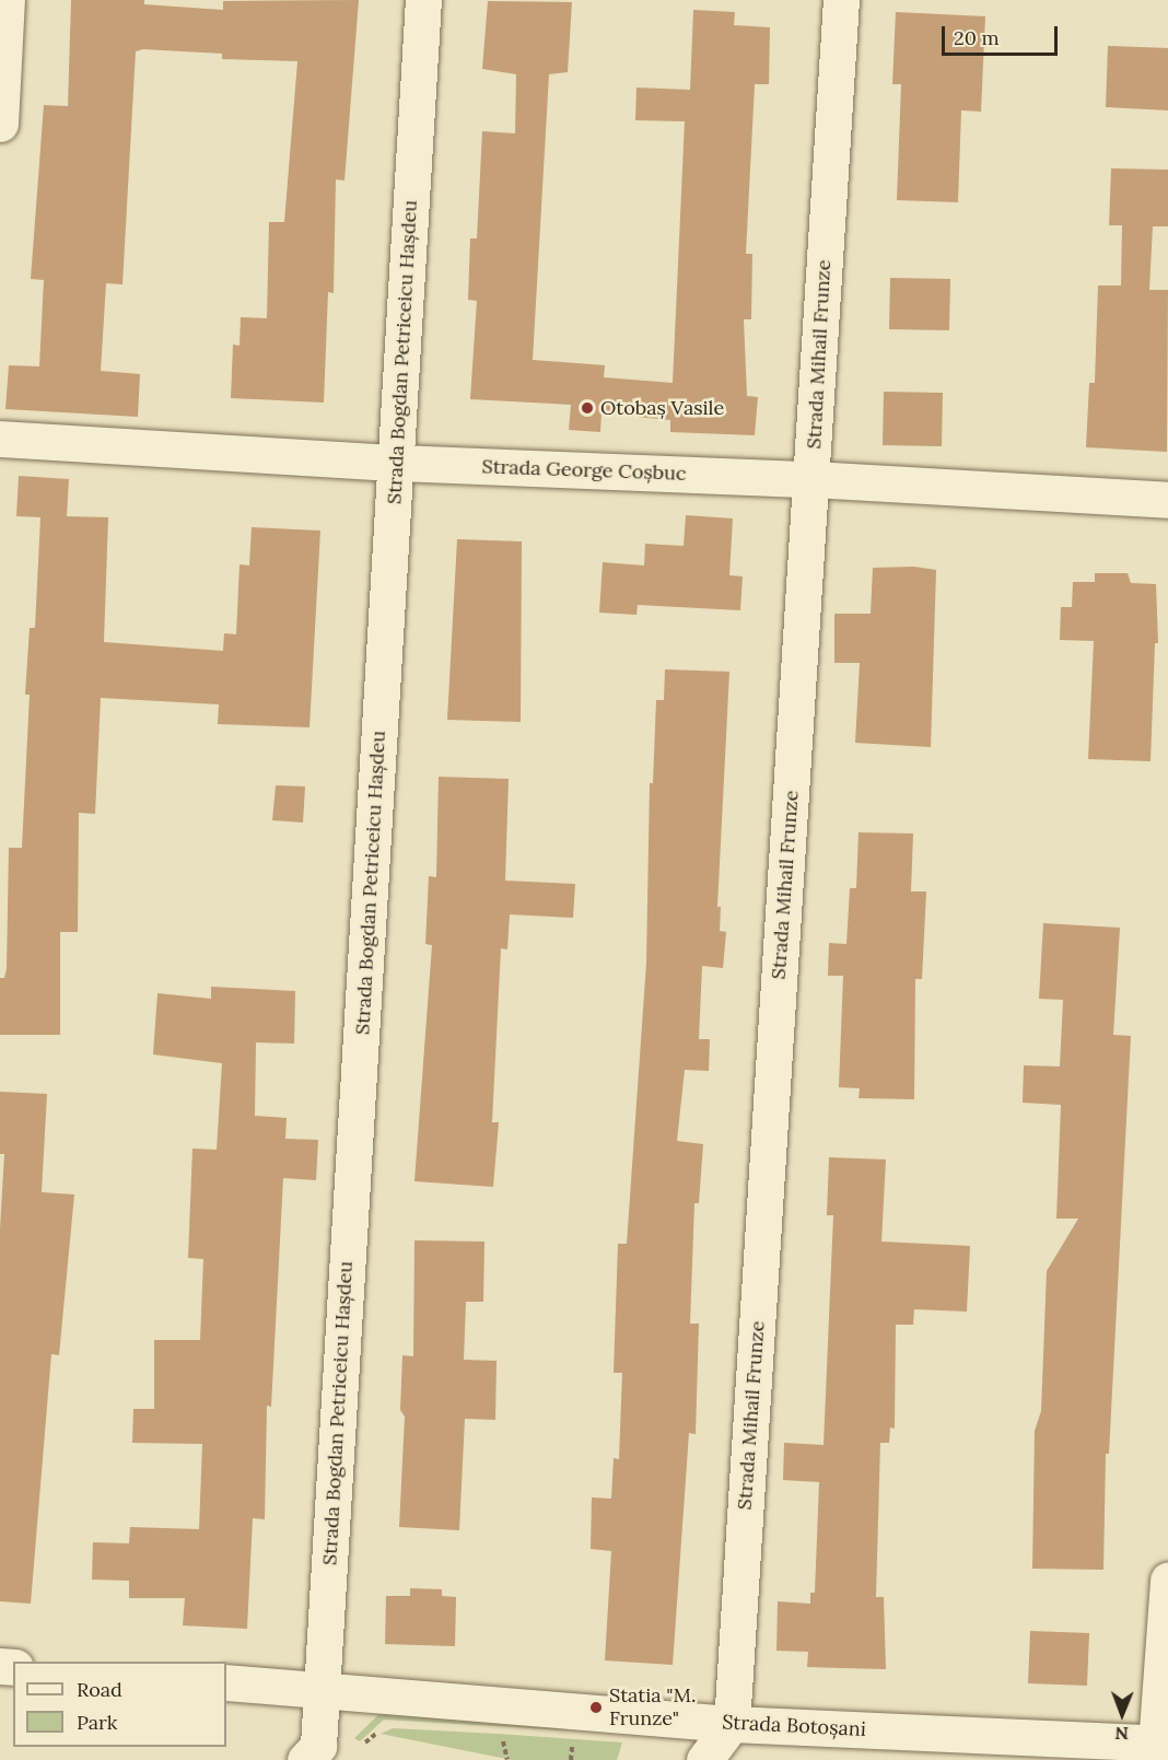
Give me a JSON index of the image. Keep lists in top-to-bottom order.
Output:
{
  "streets": {
    "street": [
      "Strada Bogdan Petriceicu Hașdeu",
      "Strada Mihail Frunze",
      "Strada George Coșbuc",
      "Strada Botoșani"
    ]
  },
  "crossings": [
    ["Strada Bogdan Petriceicu Hașdeu", "Strada George Coșbuc"],
    ["Strada Bogdan Petriceicu Hașdeu", "Strada Botoșani"],
    ["Strada Mihail Frunze", "Strada George Coșbuc"],
    ["Strada Mihail Frunze", "Strada Botoșani"]
  ],
  "places": ["Otobaș Vasile", "Statia \"M. Frunze\""],
  "legend": ["Road", "Park"],
  "scale_bar": "20 m",
  "north": "bottom"
}
